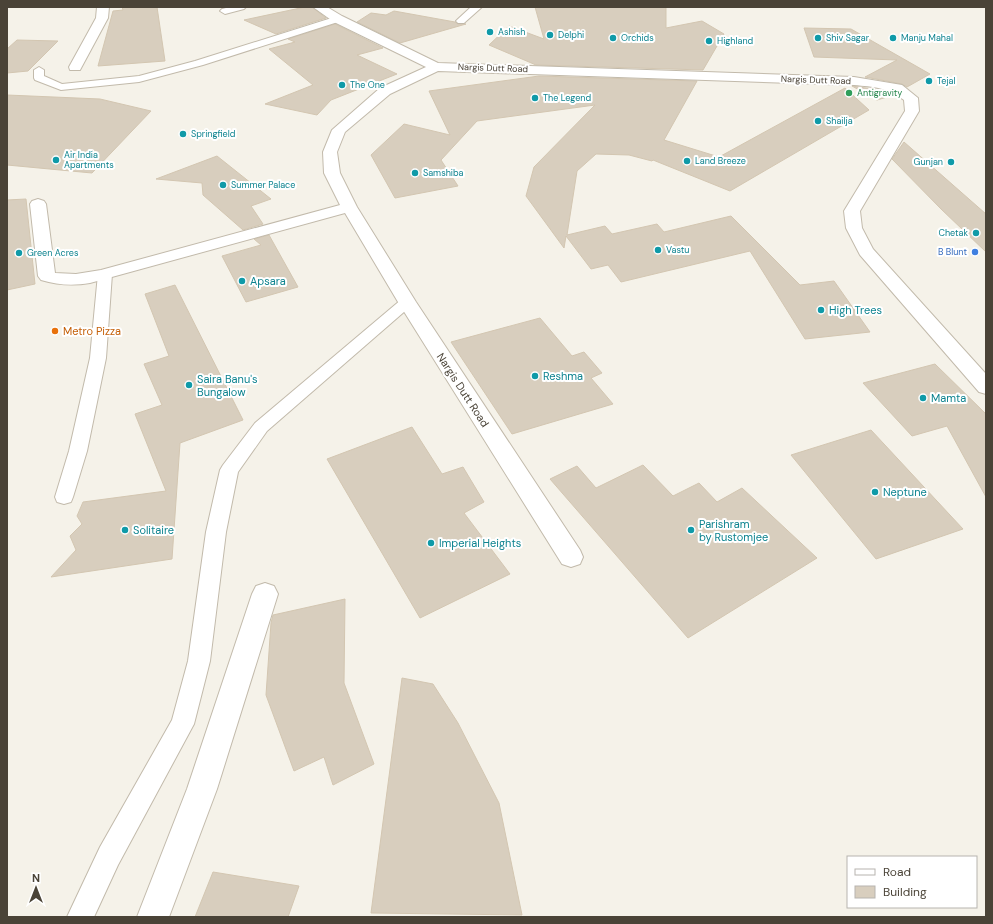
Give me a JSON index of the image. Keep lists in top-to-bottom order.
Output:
{
  "streets": {
    "street": ["Nargis Dutt Road"]
  },
  "places": [
    "Ashish",
    "Delphi",
    "Orchids",
    "Shiv Sagar",
    "Manju Mahal",
    "Highland",
    "Tejal",
    "The One",
    "Antigravity",
    "The Legend",
    "Shailja",
    "Springfield",
    "Air India Apartments",
    "Land Breeze",
    "Gunjan",
    "Samshiba",
    "Summer Palace",
    "Chetak",
    "Vastu",
    "B Blunt",
    "Green Acres",
    "Apsara",
    "High Trees",
    "Metro Pizza",
    "Reshma",
    "Saira Banu's Bungalow",
    "Mamta",
    "Neptune",
    "Solitaire",
    "Parishram by Rustomjee",
    "Imperial Heights"
  ],
  "legend": ["Road", "Building"],
  "north": "top"
}
